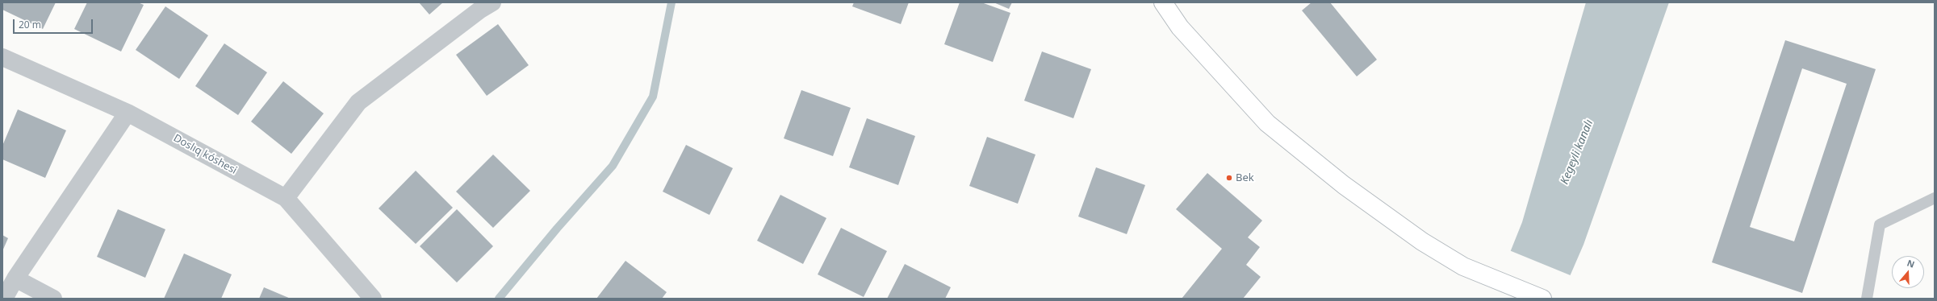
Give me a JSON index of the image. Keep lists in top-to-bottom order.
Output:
{
  "streets": {
    "street": ["Doslıq kóshesi"]
  },
  "water": ["Kegeyli kanalı"],
  "places": ["Bek"],
  "scale_bar": "20 m",
  "north": "top"
}
